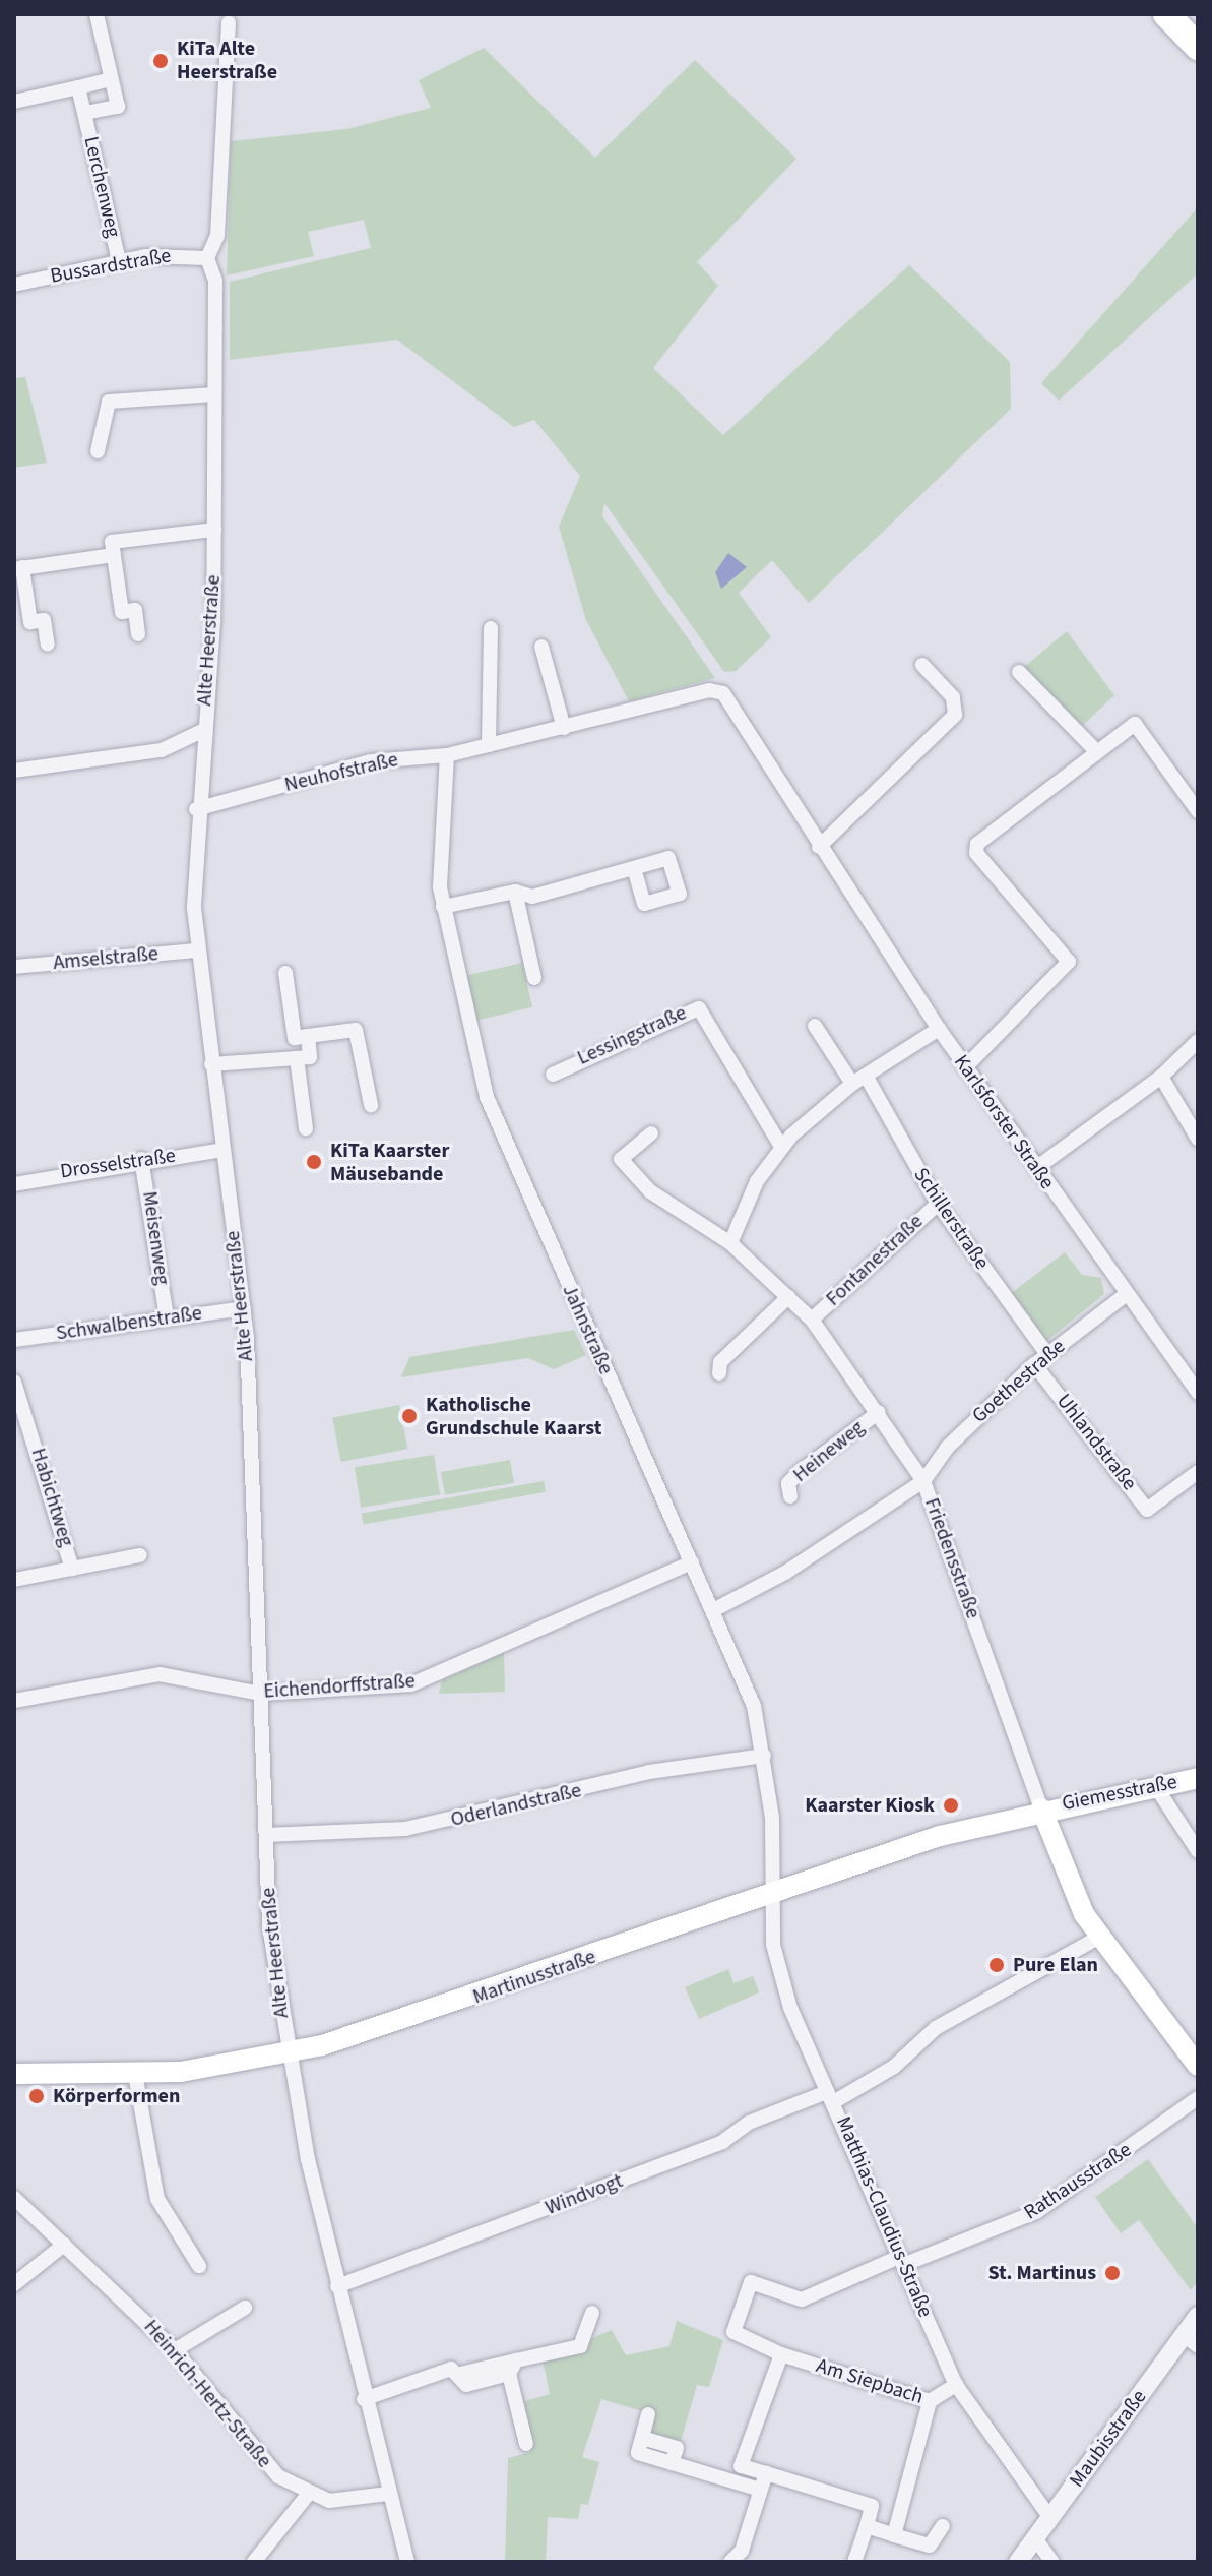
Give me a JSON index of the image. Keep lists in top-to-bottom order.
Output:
{
  "streets": {
    "main road": ["Friedensstraße", "Giemesstraße", "Martinusstraße"],
    "street": [
      "Lerchenweg",
      "Bussardstraße",
      "Alte Heerstraße",
      "Neuhofstraße",
      "Amselstraße",
      "Lessingstraße",
      "Karlsforster Straße",
      "Drosselstraße",
      "Schillerstraße",
      "Meisenweg",
      "Fontanestraße",
      "Schwalbenstraße",
      "Jahnstraße",
      "Goethestraße",
      "Uhlandstraße",
      "Heineweg",
      "Habichtweg",
      "Eichendorffstraße",
      "Oderlandstraße",
      "Rathausstraße",
      "Windvogt",
      "Matthias-Claudius-Straße",
      "Am Siepbach",
      "Heinrich-Hertz-Straße",
      "Maubisstraße"
    ]
  },
  "crossings": [
    ["Lerchenweg", "Bussardstraße"],
    ["Bussardstraße", "Alte Heerstraße"],
    ["Alte Heerstraße", "Neuhofstraße"],
    ["Alte Heerstraße", "Amselstraße"],
    ["Alte Heerstraße", "Drosselstraße"],
    ["Alte Heerstraße", "Schwalbenstraße"],
    ["Alte Heerstraße", "Eichendorffstraße"],
    ["Alte Heerstraße", "Oderlandstraße"],
    ["Alte Heerstraße", "Martinusstraße"],
    ["Alte Heerstraße", "Windvogt"],
    ["Neuhofstraße", "Karlsforster Straße"],
    ["Neuhofstraße", "Jahnstraße"],
    ["Karlsforster Straße", "Goethestraße"],
    ["Drosselstraße", "Meisenweg"],
    ["Schillerstraße", "Fontanestraße"],
    ["Schillerstraße", "Goethestraße"],
    ["Meisenweg", "Schwalbenstraße"],
    ["Fontanestraße", "Friedensstraße"],
    ["Jahnstraße", "Goethestraße"],
    ["Jahnstraße", "Eichendorffstraße"],
    ["Jahnstraße", "Oderlandstraße"],
    ["Jahnstraße", "Martinusstraße"],
    ["Jahnstraße", "Matthias-Claudius-Straße"],
    ["Goethestraße", "Uhlandstraße"],
    ["Goethestraße", "Friedensstraße"],
    ["Heineweg", "Friedensstraße"],
    ["Friedensstraße", "Giemesstraße"],
    ["Friedensstraße", "Martinusstraße"],
    ["Friedensstraße", "Windvogt"],
    ["Giemesstraße", "Martinusstraße"],
    ["Martinusstraße", "Matthias-Claudius-Straße"],
    ["Rathausstraße", "Matthias-Claudius-Straße"],
    ["Rathausstraße", "Am Siepbach"],
    ["Windvogt", "Matthias-Claudius-Straße"],
    ["Matthias-Claudius-Straße", "Am Siepbach"],
    ["Matthias-Claudius-Straße", "Maubisstraße"]
  ],
  "places": [
    "KiTa Alte Heerstraße",
    "KiTa Kaarster Mäusebande",
    "Katholische Grundschule Kaarst",
    "Kaarster Kiosk",
    "Pure Elan",
    "Körperformen",
    "St. Martinus"
  ]
}
